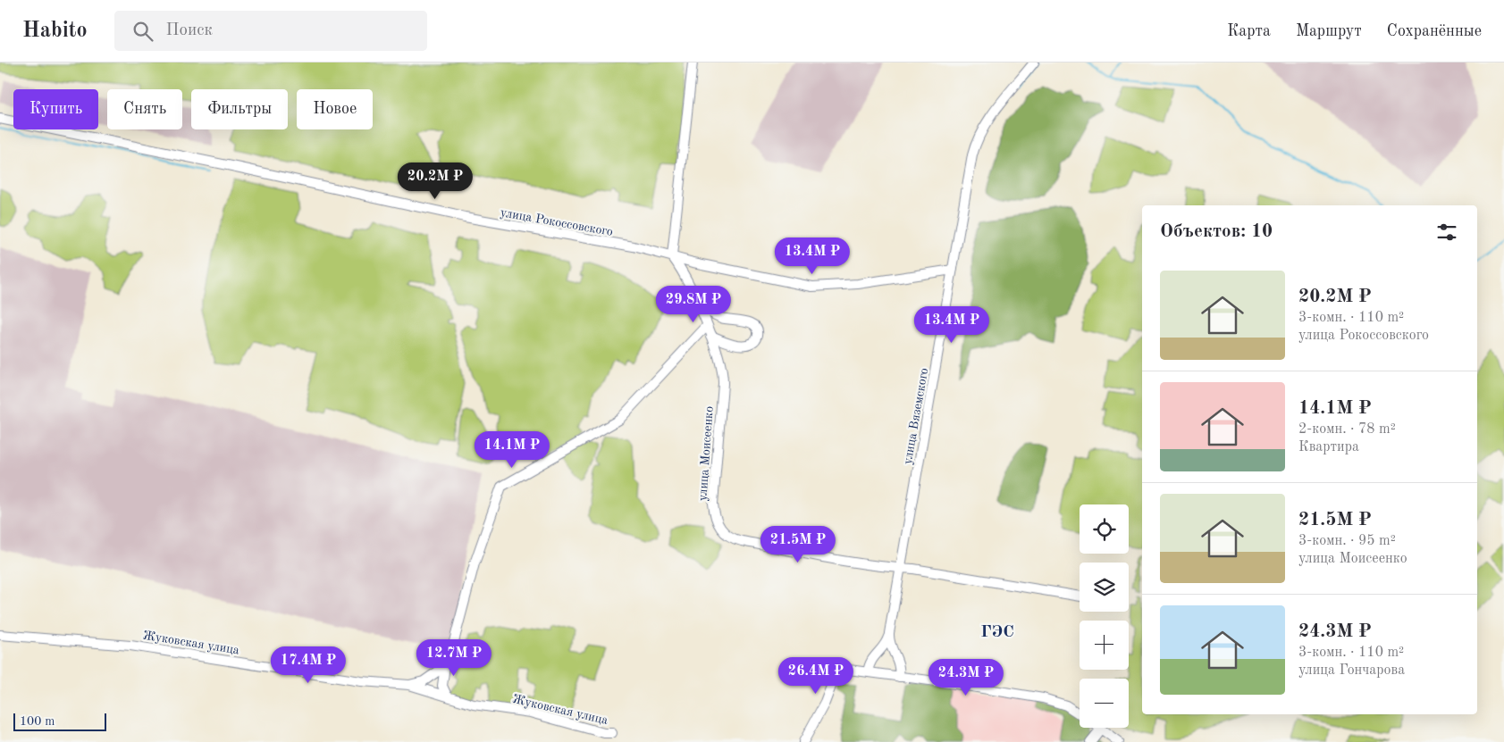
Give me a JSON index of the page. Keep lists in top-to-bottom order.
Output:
{
  "streets": {
    "street": [
      "улица Рокоссовского",
      "улица Вяземского",
      "улица Моисеенко",
      "Жуковская улица"
    ]
  },
  "crossings": [
    ["улица Рокоссовского", "улица Вяземского"],
    ["улица Рокоссовского", "улица Моисеенко"],
    ["улица Вяземского", "улица Моисеенко"]
  ],
  "districts": ["ГЭС"],
  "scale_bar": "100 m",
  "page": {
    "header": "Habito",
    "search": "Поиск",
    "nav": ["Карта", "Маршрут", "Сохранённые"],
    "chip": [
      "Купить",
      "Снять",
      "Фильтры",
      "Новое"
    ],
    "price": [
      "20.2M ₽",
      "13.4M ₽",
      "29.8M ₽",
      "13.4M ₽",
      "14.1M ₽",
      "21.5M ₽",
      "12.7M ₽",
      "17.4M ₽",
      "26.4M ₽",
      "24.3M ₽"
    ],
    "heading": "Объектов: 10",
    "list": [
      {
        "name": "20.2M ₽",
        "note": "3-комн. · 110 m² · улица Рокоссовского"
      },
      {
        "name": "14.1M ₽",
        "note": "2-комн. · 78 m² · Квартира"
      },
      {
        "name": "21.5M ₽",
        "note": "3-комн. · 95 m² · улица Моисеенко"
      },
      {
        "name": "24.3M ₽",
        "note": "3-комн. · 110 m² · улица Гончарова"
      }
    ],
    "map_buttons": ["+", "−"],
    "scale": "100 m"
  }
}
